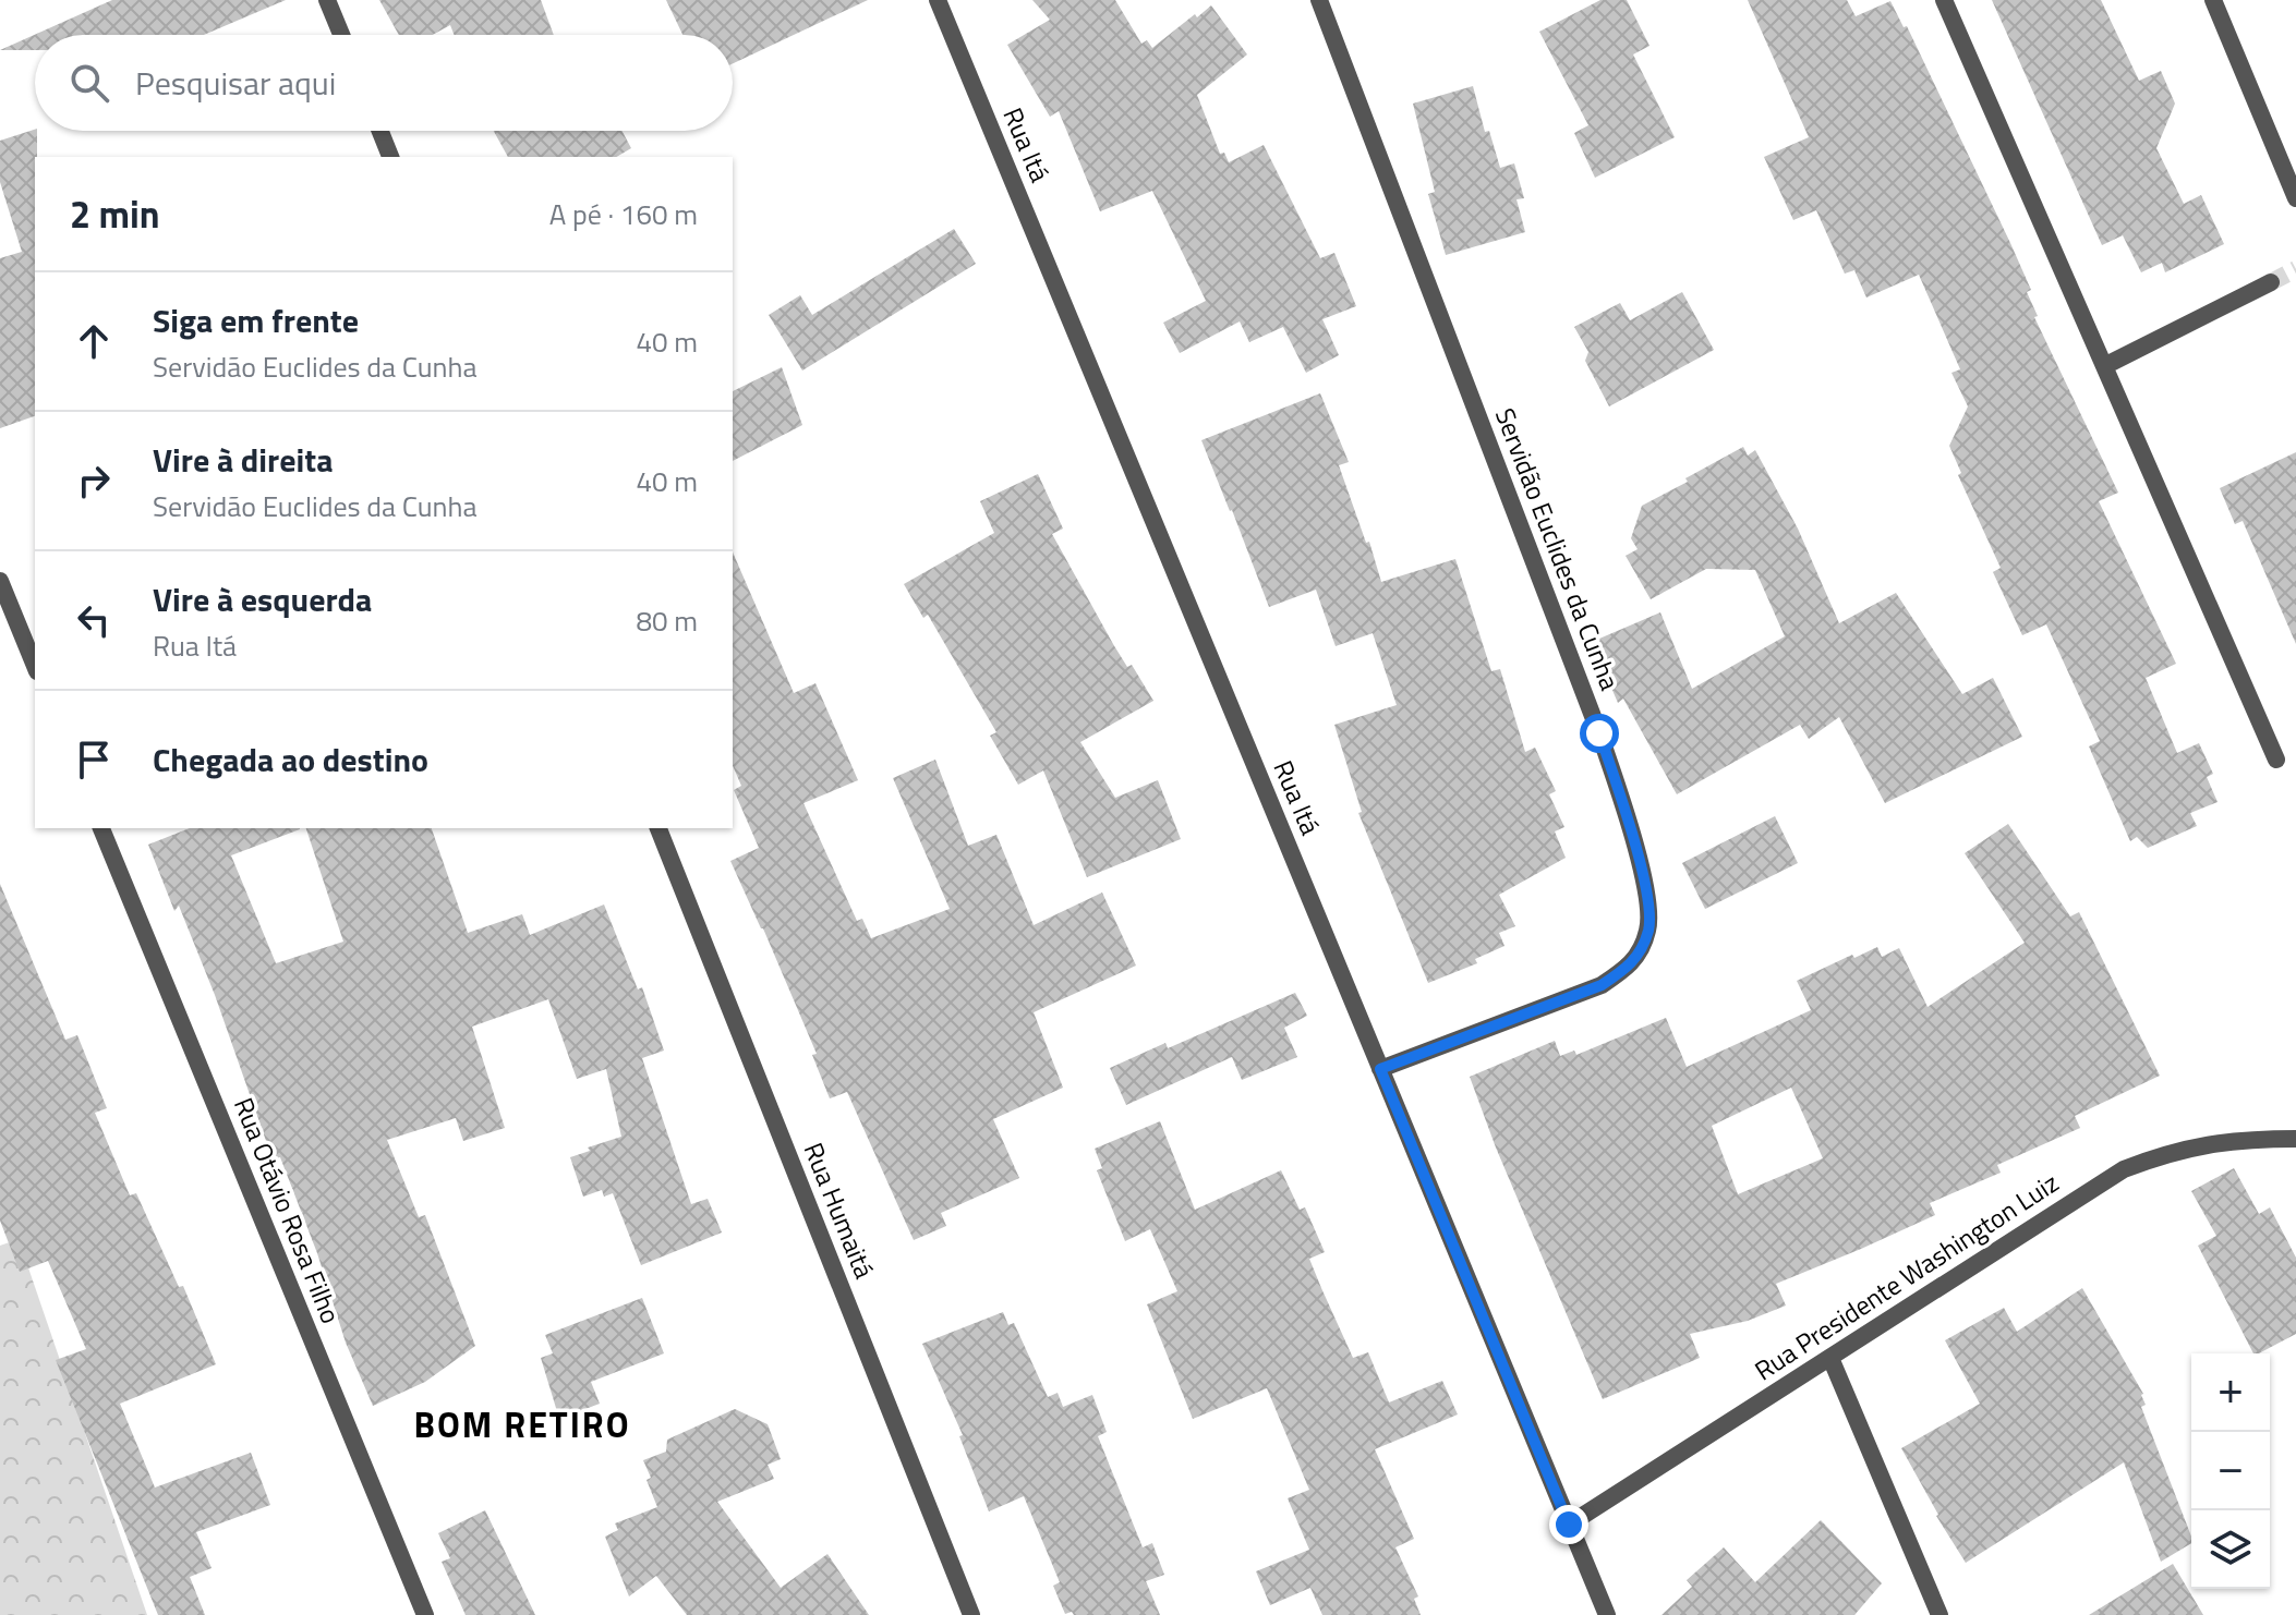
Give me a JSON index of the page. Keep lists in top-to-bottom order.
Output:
{
  "streets": {
    "street": [
      "Rua Itá",
      "Servidão Euclides da Cunha",
      "Rua Otávio Rosa Filho",
      "Rua Humaitá",
      "Rua Presidente Washington Luiz"
    ]
  },
  "crossings": [
    ["Rua Itá", "Servidão Euclides da Cunha"],
    ["Rua Itá", "Rua Presidente Washington Luiz"]
  ],
  "districts": ["BOM RETIRO"],
  "page": {
    "search": "Pesquisar aqui",
    "heading": ["2 min", "A pé · 160 m"],
    "list": [
      ["Siga em frente", "Servidão Euclides da Cunha", "40 m"],
      ["Vire à direita", "Servidão Euclides da Cunha", "40 m"],
      ["Vire à esquerda", "Rua Itá", "80 m"],
      "Chegada ao destino"
    ],
    "map_buttons": ["+", "−"]
  }
}
